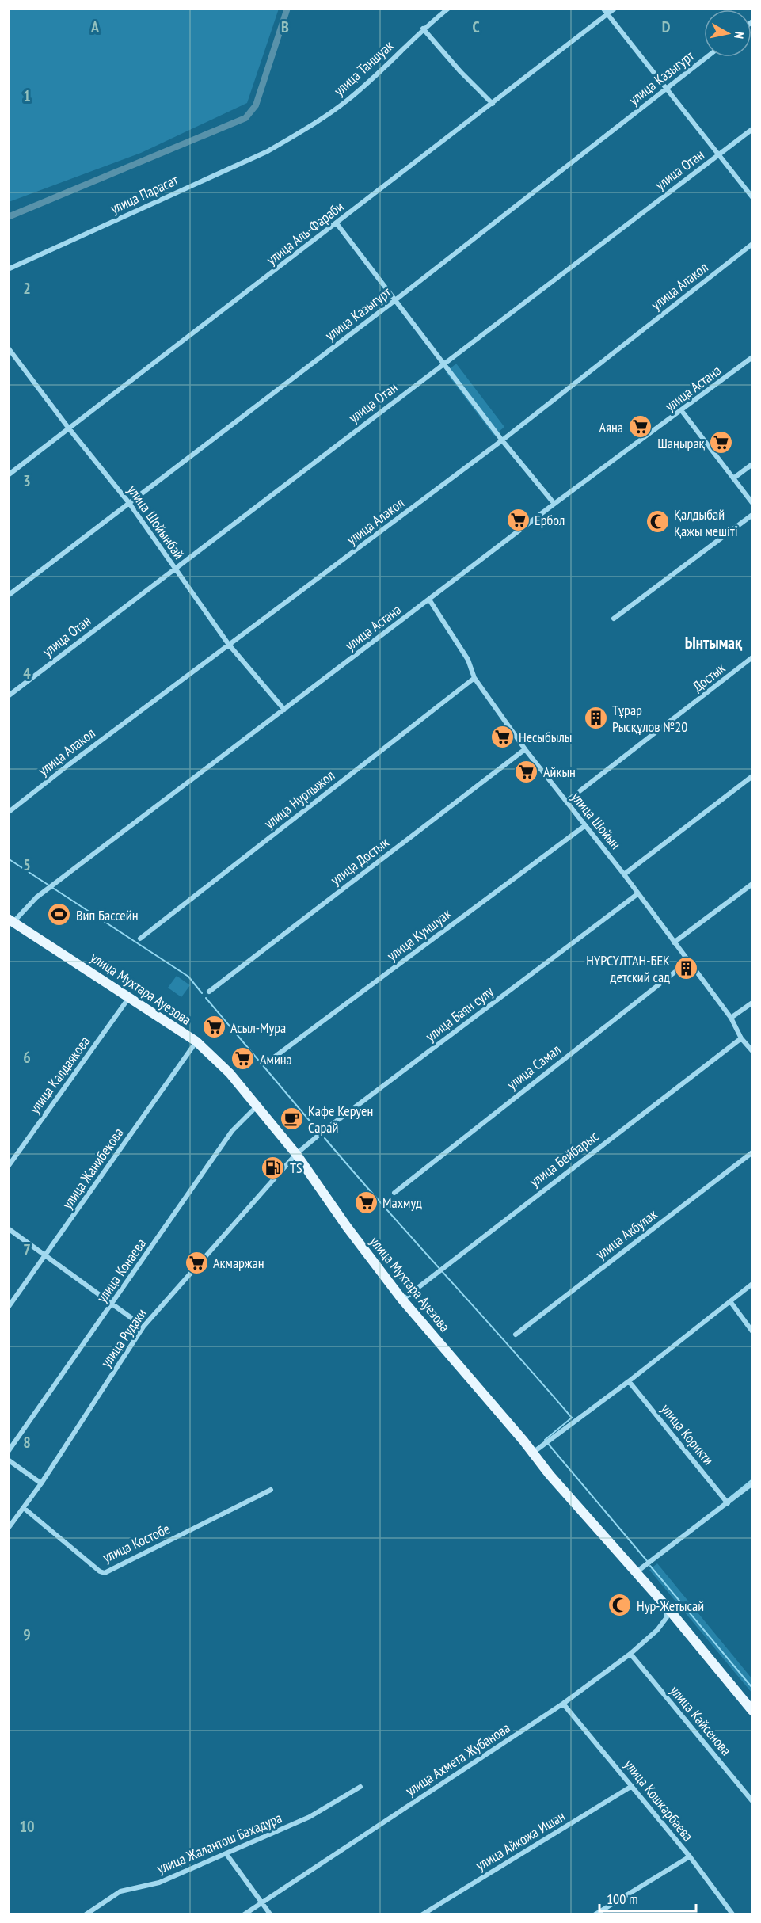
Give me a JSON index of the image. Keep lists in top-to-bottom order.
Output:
{
  "streets": {
    "main road": ["улица Мухтара Ауезова"],
    "street": [
      "улица Таншуак",
      "улица Казыгурт",
      "улица Отан",
      "улица Парасат",
      "улица Аль-Фараби",
      "улица Алакол",
      "улица Астана",
      "улица Шойынбай",
      "Достык",
      "улица Нурлыжол",
      "улица Шойын",
      "улица Достык",
      "улица Куншуак",
      "улица Баян сулу",
      "улица Самал",
      "улица Калдаякова",
      "улица Бейбарыс",
      "улица Жанибекова",
      "улица Акбулак",
      "улица Конаева",
      "улица Рудаки",
      "улица Корикти",
      "улица Костобе",
      "улица Кайсенова",
      "улица Ахмета Жубанова",
      "улица Кошкарбаева",
      "улица Айкожа Ишан",
      "улица Жалантош Бахадура"
    ]
  },
  "crossings": [
    ["улица Таншуак", "улица Парасат"],
    ["улица Казыгурт", "улица Шойынбай"],
    ["улица Отан", "улица Шойынбай"],
    ["улица Аль-Фараби", "улица Шойынбай"],
    ["улица Алакол", "улица Шойынбай"],
    ["улица Астана", "улица Шойынбай"],
    ["улица Астана", "улица Шойын"],
    ["улица Астана", "улица Мухтара Ауезова"],
    ["Достык", "улица Шойын"],
    ["улица Нурлыжол", "улица Шойын"],
    ["улица Шойын", "улица Достык"],
    ["улица Шойын", "улица Куншуак"],
    ["улица Шойын", "улица Баян сулу"],
    ["улица Шойын", "улица Самал"],
    ["улица Шойын", "улица Бейбарыс"],
    ["улица Мухтара Ауезова", "улица Баян сулу"],
    ["улица Мухтара Ауезова", "улица Калдаякова"],
    ["улица Мухтара Ауезова", "улица Бейбарыс"],
    ["улица Мухтара Ауезова", "улица Жанибекова"],
    ["улица Мухтара Ауезова", "улица Конаева"],
    ["улица Мухтара Ауезова", "улица Рудаки"],
    ["улица Мухтара Ауезова", "улица Ахмета Жубанова"],
    ["улица Баян сулу", "улица Рудаки"],
    ["улица Рудаки", "улица Костобе"],
    ["улица Кайсенова", "улица Ахмета Жубанова"],
    ["улица Ахмета Жубанова", "улица Кошкарбаева"],
    ["улица Кошкарбаева", "улица Айкожа Ишан"]
  ],
  "districts": ["Ынтымақ"],
  "places": {
    "supermarket": [
      "Аяна",
      "Шаңырақ",
      "Ербол",
      "Несыбылы",
      "Айкын",
      "Асыл-Мура",
      "Амина",
      "Махмуд",
      "Акмаржан"
    ],
    "mosque": ["Қалдыбай Қажы мешіті", "Нур-Жетысай"],
    "building": ["Тұрар Рысқұлов №20", "НҰРСҰЛТАН-БЕК детский сад"],
    "sports": ["Вип Бассейн"],
    "cafe": ["Кафе Керуен Сарай"],
    "fuel station": ["TS"]
  },
  "scale_bar": "100 m",
  "north": "right",
  "grid": {
    "columns": [
      "A",
      "B",
      "C",
      "D"
    ],
    "rows": [
      "1",
      "2",
      "3",
      "4",
      "5",
      "6",
      "7",
      "8",
      "9",
      "10"
    ]
  }
}
